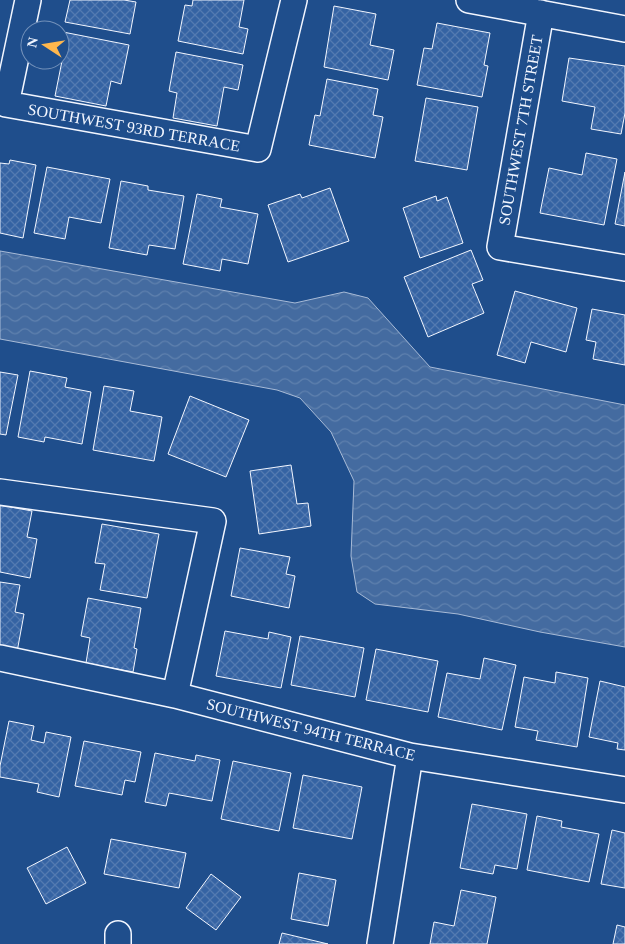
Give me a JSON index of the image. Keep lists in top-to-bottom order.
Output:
{
  "streets": {
    "street": ["SOUTHWEST 93RD TERRACE", "SOUTHWEST 7TH STREET", "SOUTHWEST 94TH TERRACE"]
  },
  "north": "left"
}
